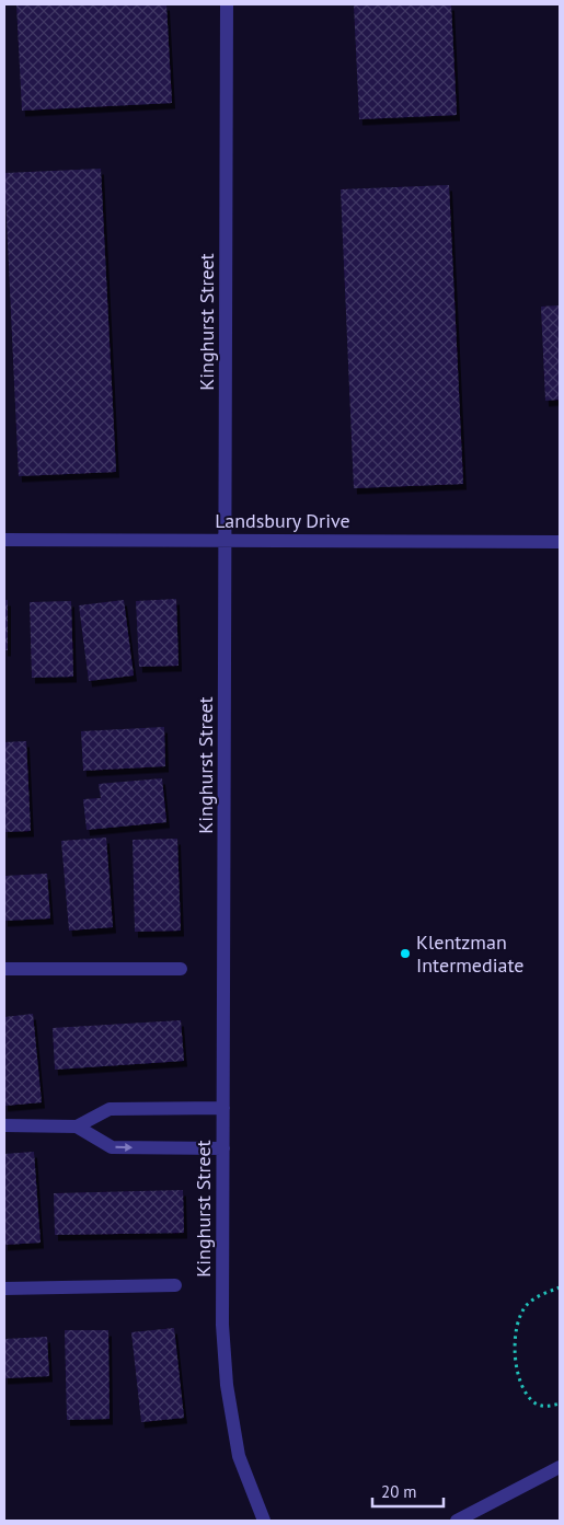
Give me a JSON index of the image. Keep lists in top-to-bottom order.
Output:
{
  "streets": {
    "street": ["Kinghurst Street", "Landsbury Drive"]
  },
  "crossings": [
    ["Kinghurst Street", "Landsbury Drive"]
  ],
  "places": ["Klentzman Intermediate"],
  "scale_bar": "20 m"
}
